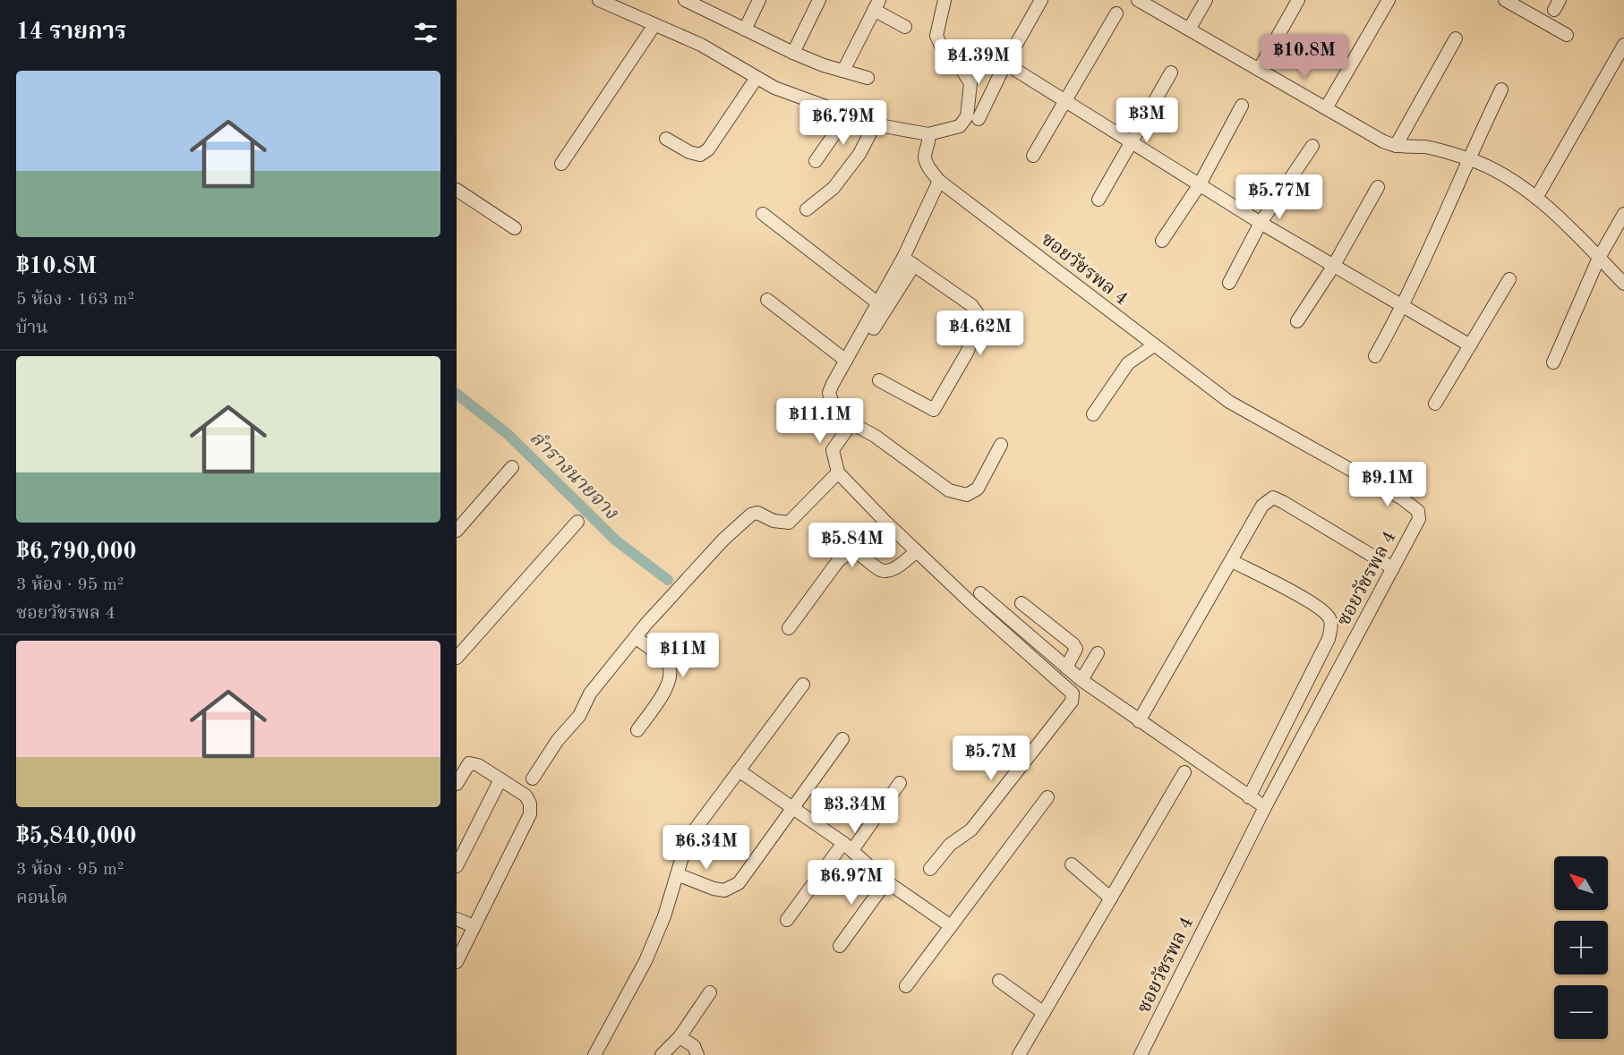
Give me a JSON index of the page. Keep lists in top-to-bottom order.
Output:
{
  "streets": {
    "street": ["ซอยวัชรพล 4"]
  },
  "water": ["ลำรางนายจาง"],
  "north": "top left",
  "page": {
    "heading": "14 รายการ",
    "price": [
      "฿10.8M",
      "฿4.39M",
      "฿3M",
      "฿6.79M",
      "฿5.77M",
      "฿4.62M",
      "฿11.1M",
      "฿9.1M",
      "฿5.84M",
      "฿11M",
      "฿5.7M",
      "฿3.34M",
      "฿6.34M",
      "฿6.97M"
    ],
    "list": [
      {
        "name": "฿10.8M",
        "note": "5 ห้อง · 163 m² · บ้าน"
      },
      {
        "name": "฿6,790,000",
        "note": "3 ห้อง · 95 m² · ซอยวัชรพล 4"
      },
      {
        "name": "฿5,840,000",
        "note": "3 ห้อง · 95 m² · คอนโด"
      }
    ],
    "map_buttons": ["+", "−"]
  }
}
